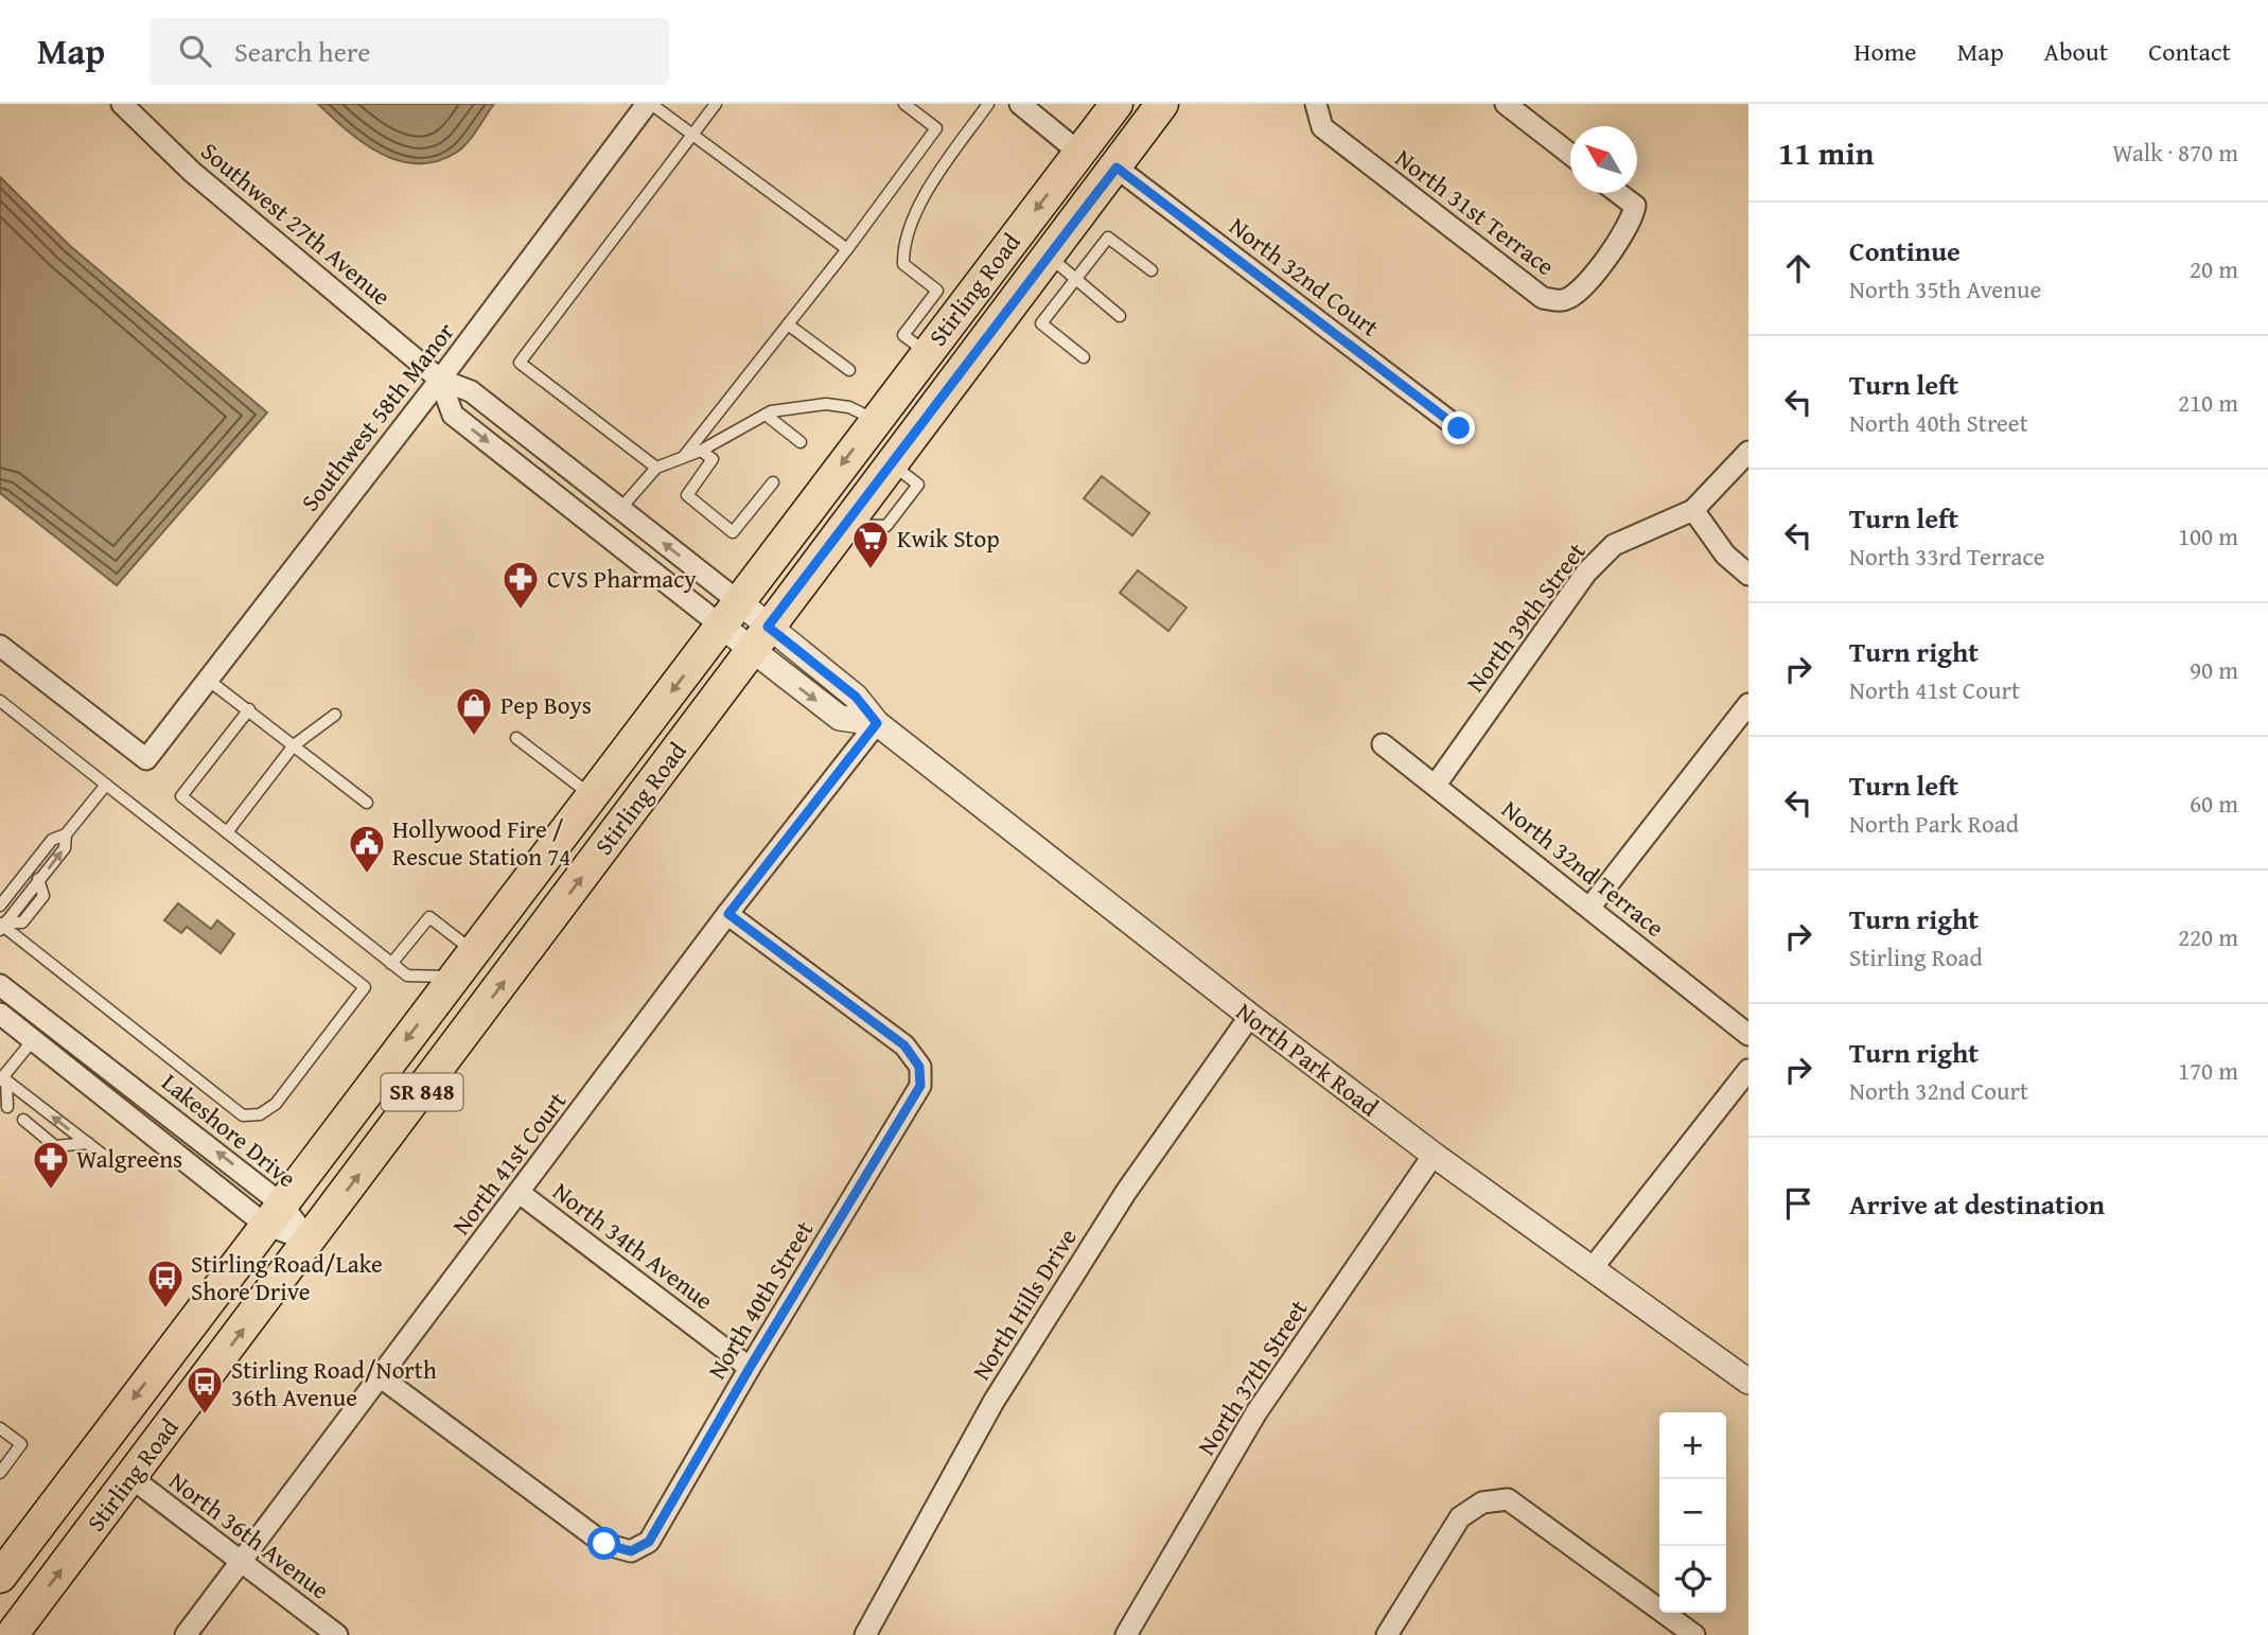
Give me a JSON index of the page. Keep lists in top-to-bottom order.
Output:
{
  "streets": {
    "main road": ["Stirling Road", "SR 848"],
    "street": [
      "North 31st Terrace",
      "Southwest 27th Avenue",
      "North 32nd Court",
      "Southwest 58th Manor",
      "North 39th Street",
      "North 32nd Terrace",
      "North Park Road",
      "Lakeshore Drive",
      "North 41st Court",
      "North 34th Avenue",
      "North 40th Street",
      "North Hills Drive",
      "North 37th Street",
      "North 36th Avenue"
    ]
  },
  "crossings": [
    ["Southwest 27th Avenue", "Stirling Road"],
    ["Southwest 27th Avenue", "Southwest 58th Manor"],
    ["Southwest 27th Avenue", "North Park Road"],
    ["North 32nd Court", "Stirling Road"],
    ["Stirling Road", "North Park Road"],
    ["Stirling Road", "Lakeshore Drive"],
    ["Stirling Road", "North 36th Avenue"],
    ["North 39th Street", "North 32nd Terrace"],
    ["North Park Road", "North 41st Court"],
    ["North Park Road", "North Hills Drive"],
    ["North Park Road", "North 37th Street"],
    ["North 41st Court", "North 34th Avenue"],
    ["North 41st Court", "North 40th Street"],
    ["North 41st Court", "North 36th Avenue"],
    ["North 34th Avenue", "North 40th Street"]
  ],
  "places": {
    "supermarket": ["Kwik Stop"],
    "pharmacy": ["CVS Pharmacy", "Walgreens"],
    "shop": ["Pep Boys"],
    "public building": ["Hollywood Fire / Rescue Station 74"],
    "bus stop": ["Stirling Road/Lake Shore Drive", "Stirling Road/North 36th Avenue"]
  },
  "north": "top left",
  "page": {
    "header": "Map",
    "search": "Search here",
    "nav": [
      "Home",
      "Map",
      "About",
      "Contact"
    ],
    "heading": ["11 min", "Walk · 870 m"],
    "list": [
      ["Continue", "North 35th Avenue", "20 m"],
      ["Turn left", "North 40th Street", "210 m"],
      ["Turn left", "North 33rd Terrace", "100 m"],
      ["Turn right", "North 41st Court", "90 m"],
      ["Turn left", "North Park Road", "60 m"],
      ["Turn right", "Stirling Road", "220 m"],
      ["Turn right", "North 32nd Court", "170 m"],
      "Arrive at destination"
    ],
    "map_buttons": ["+", "−"]
  }
}
